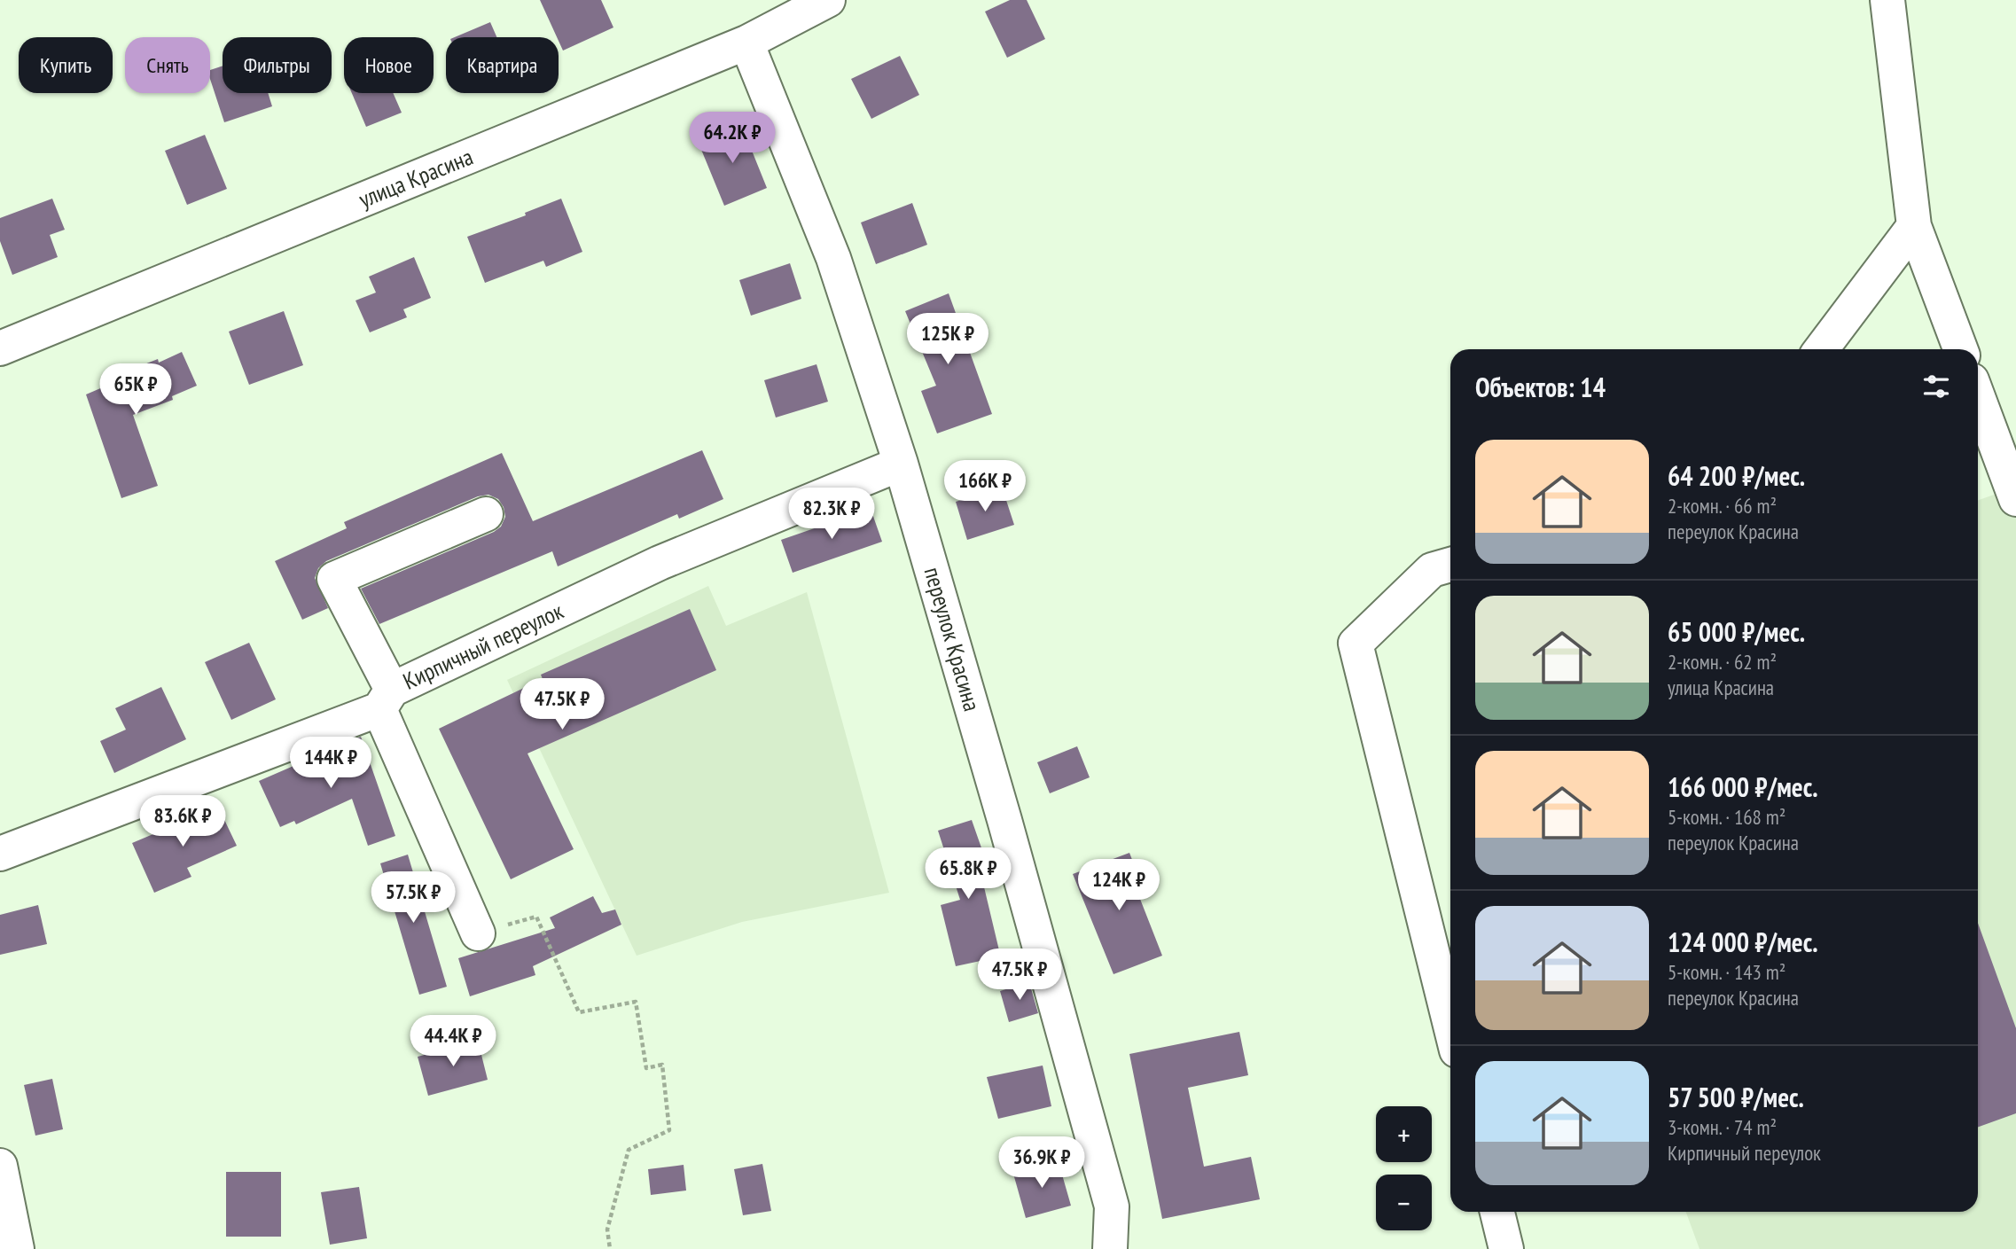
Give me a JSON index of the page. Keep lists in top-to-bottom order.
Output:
{
  "streets": {
    "street": ["улица Красина", "переулок Красина", "Кирпичный переулок"]
  },
  "crossings": [
    ["улица Красина", "переулок Красина"],
    ["переулок Красина", "Кирпичный переулок"]
  ],
  "page": {
    "chip": [
      "Купить",
      "Снять",
      "Фильтры",
      "Новое",
      "Квартира"
    ],
    "price": [
      "64.2K ₽",
      "125K ₽",
      "65K ₽",
      "166K ₽",
      "82.3K ₽",
      "47.5K ₽",
      "144K ₽",
      "83.6K ₽",
      "65.8K ₽",
      "124K ₽",
      "57.5K ₽",
      "47.5K ₽",
      "44.4K ₽",
      "36.9K ₽"
    ],
    "heading": "Объектов: 14",
    "list": [
      {
        "name": "64 200 ₽/мес.",
        "note": "2-комн. · 66 m² · переулок Красина"
      },
      {
        "name": "65 000 ₽/мес.",
        "note": "2-комн. · 62 m² · улица Красина"
      },
      {
        "name": "166 000 ₽/мес.",
        "note": "5-комн. · 168 m² · переулок Красина"
      },
      {
        "name": "124 000 ₽/мес.",
        "note": "5-комн. · 143 m² · переулок Красина"
      },
      {
        "name": "57 500 ₽/мес.",
        "note": "3-комн. · 74 m² · Кирпичный переулок"
      }
    ],
    "map_buttons": ["+", "−"]
  }
}
